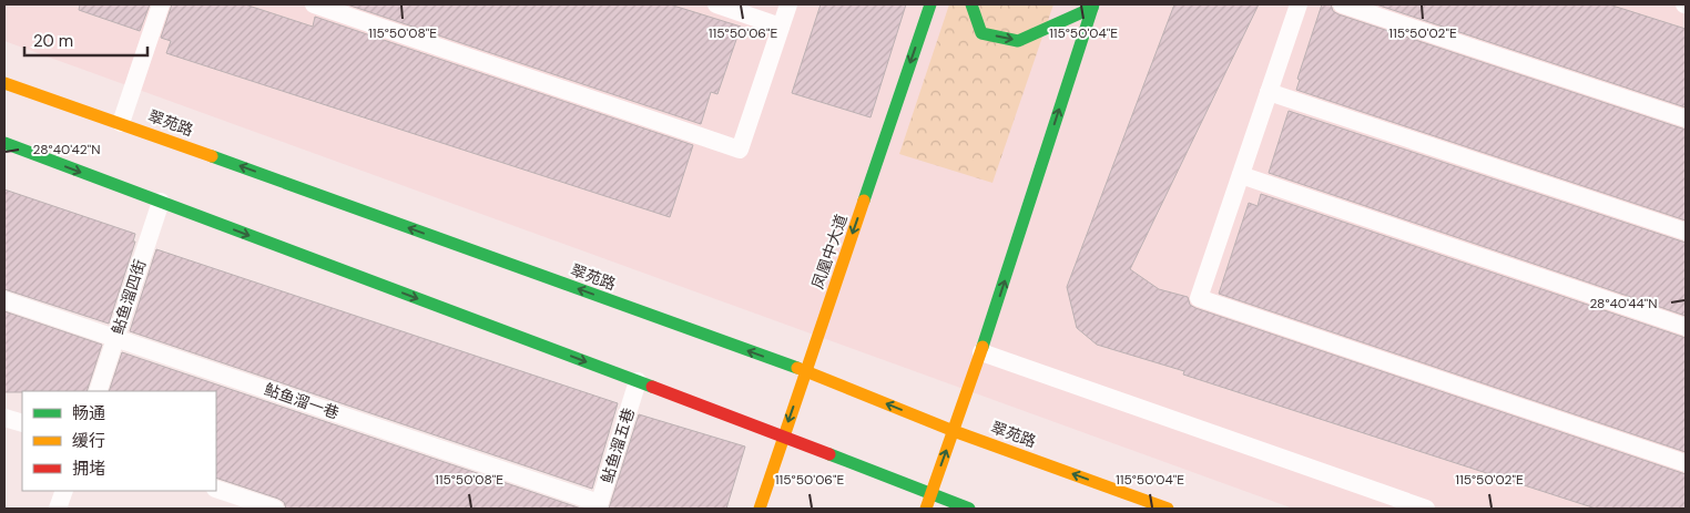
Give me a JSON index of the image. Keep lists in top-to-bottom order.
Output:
{
  "streets": {
    "main road": ["翠苑路", "凤凰中大道"],
    "lane": ["鲇鱼溜四街", "鲇鱼溜一巷", "鲇鱼溜五巷"]
  },
  "crossings": [
    ["翠苑路", "凤凰中大道"],
    ["鲇鱼溜四街", "鲇鱼溜一巷"],
    ["鲇鱼溜一巷", "鲇鱼溜五巷"]
  ],
  "one_way": ["凤凰中大道"],
  "legend": ["畅通", "缓行", "拥堵"],
  "scale_bar": "20 m",
  "coordinates": [
    "115°50'08\"E",
    "115°50'06\"E",
    "115°50'04\"E",
    "115°50'02\"E",
    "28°40'42\"N",
    "28°40'44\"N"
  ]
}
